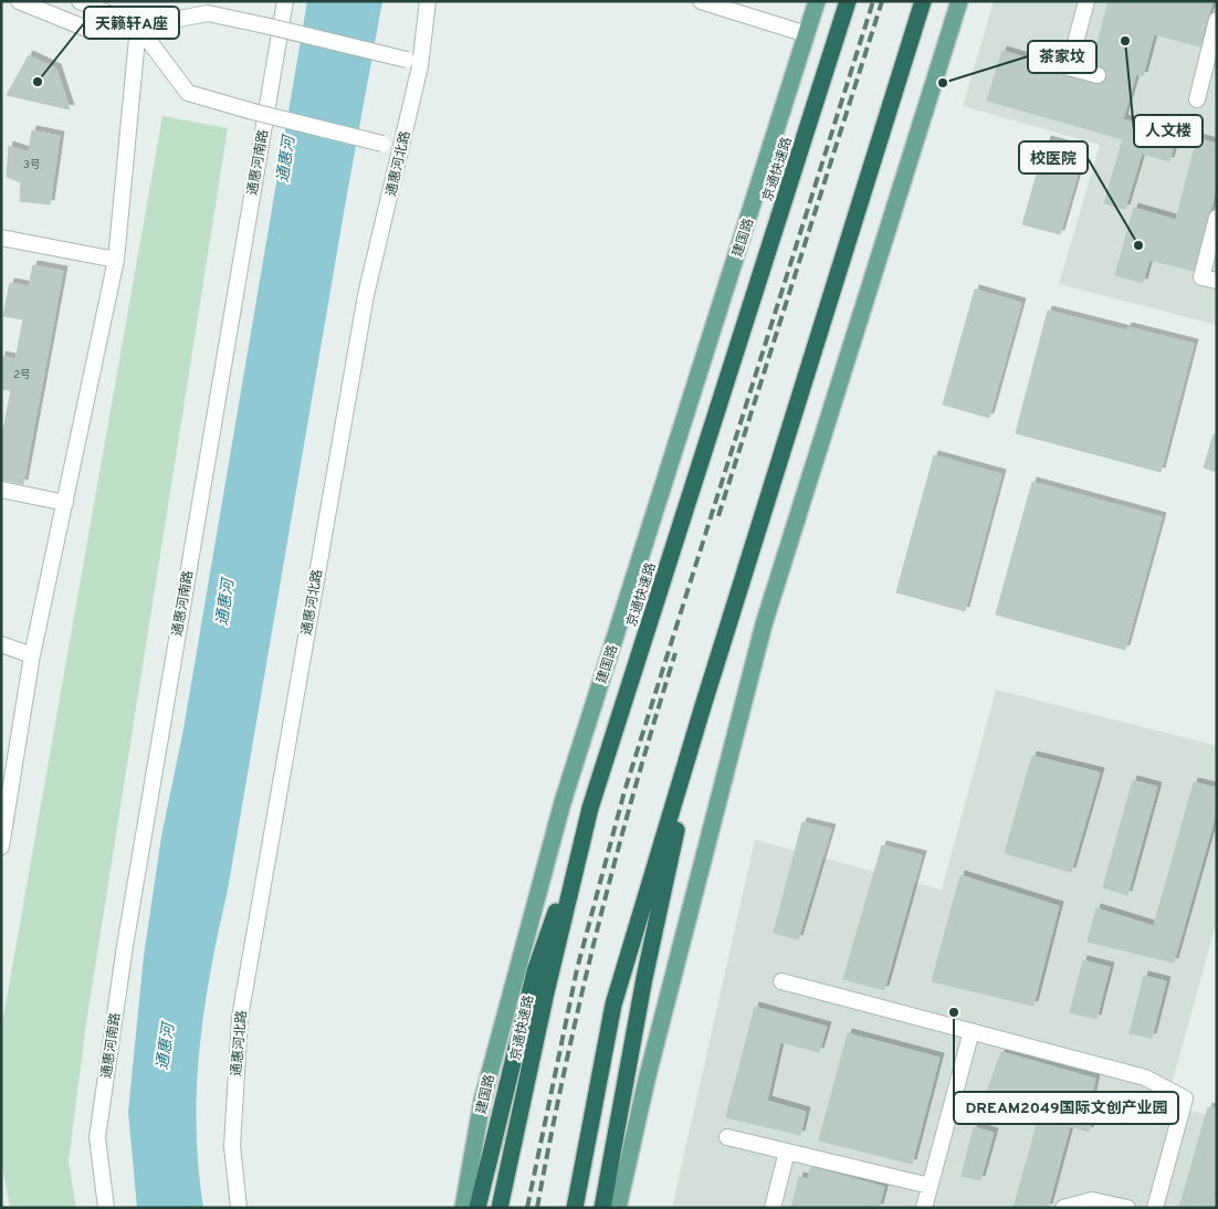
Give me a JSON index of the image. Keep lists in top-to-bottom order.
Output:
{
  "streets": {
    "highway": ["京通快速路"],
    "main road": ["建国路"],
    "street": ["通惠河南路", "通惠河北路"]
  },
  "water": ["通惠河"],
  "places": [
    "人文楼",
    "天籁轩A座",
    "茶家坟",
    "校医院",
    "DREAM2049国际文创产业园"
  ],
  "house_numbers": ["3号", "2号"]
}
